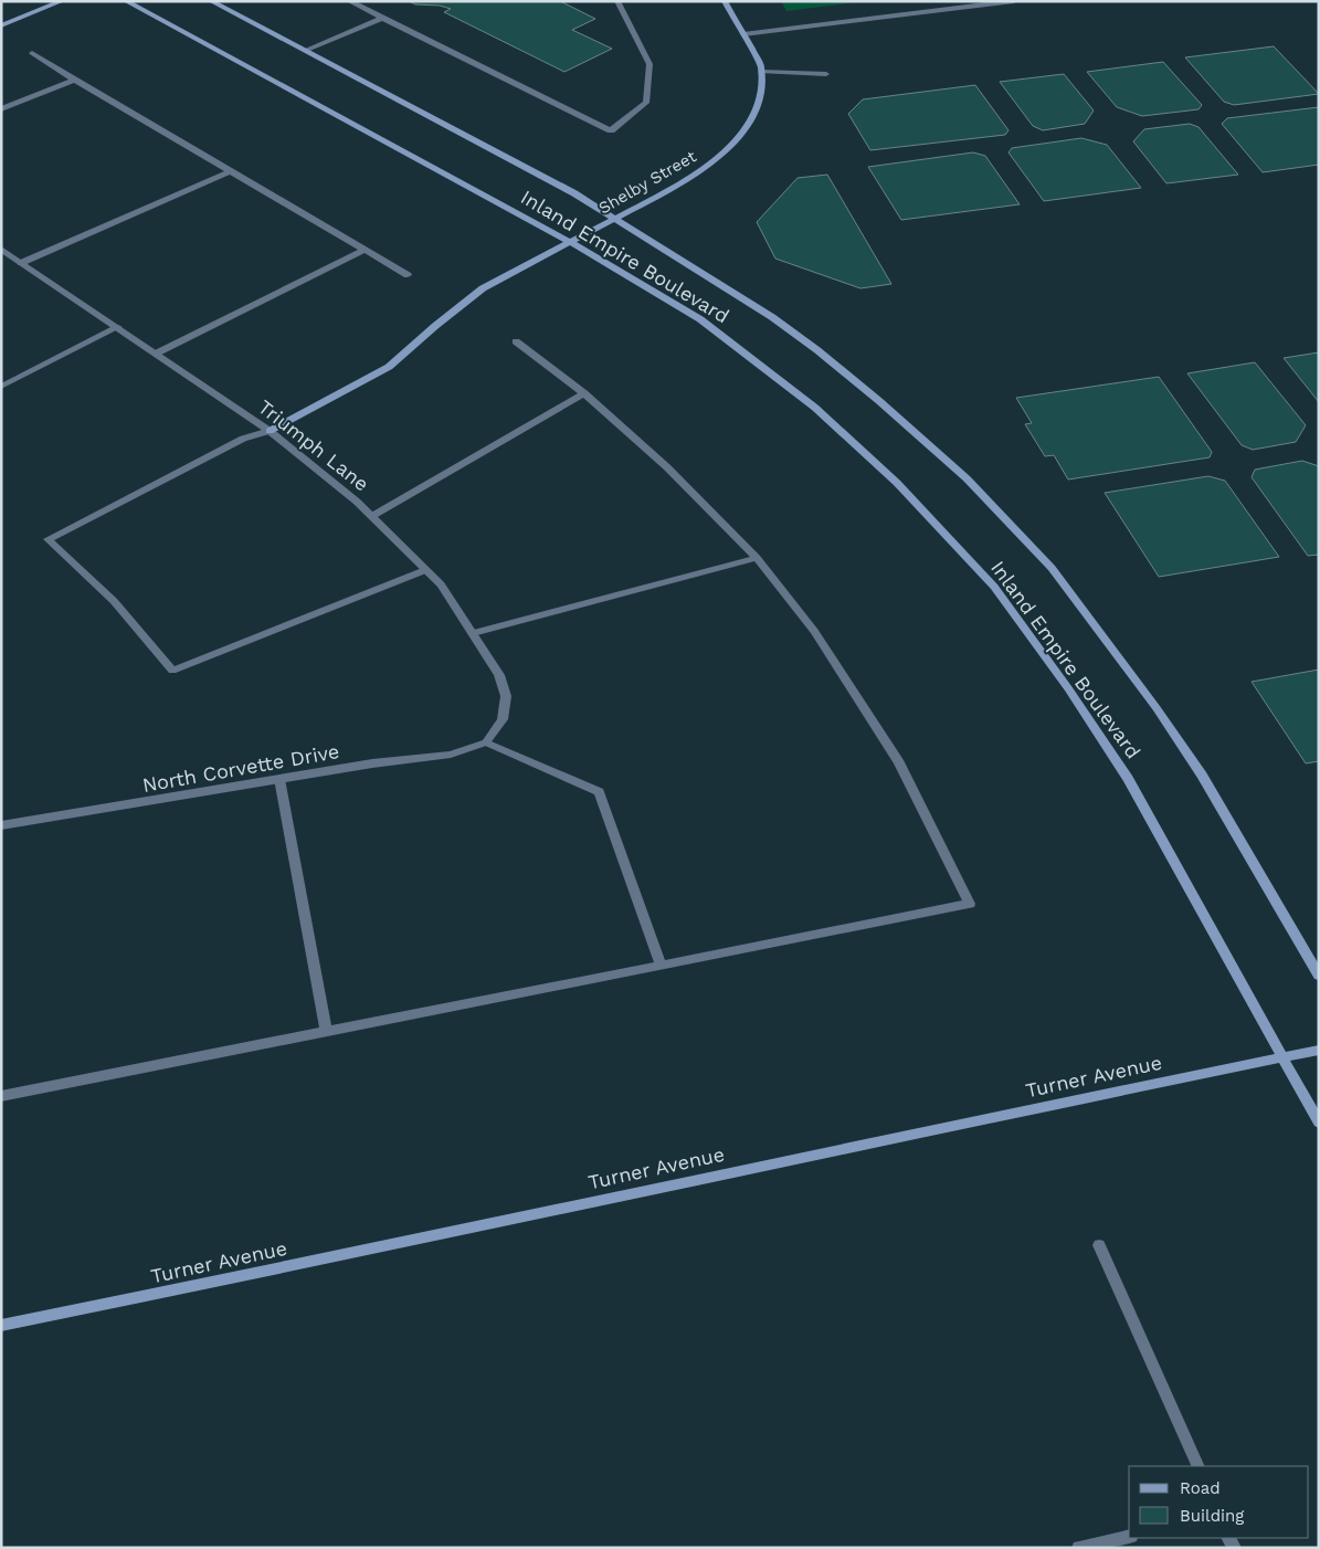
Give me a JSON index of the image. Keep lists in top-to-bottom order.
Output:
{
  "streets": {
    "main road": ["Shelby Street", "Inland Empire Boulevard", "Turner Avenue"],
    "street": ["Triumph Lane", "North Corvette Drive"]
  },
  "crossings": [
    ["Shelby Street", "Inland Empire Boulevard"],
    ["Shelby Street", "Triumph Lane"],
    ["Inland Empire Boulevard", "Turner Avenue"],
    ["Triumph Lane", "North Corvette Drive"]
  ],
  "legend": ["Road", "Building"]
}
